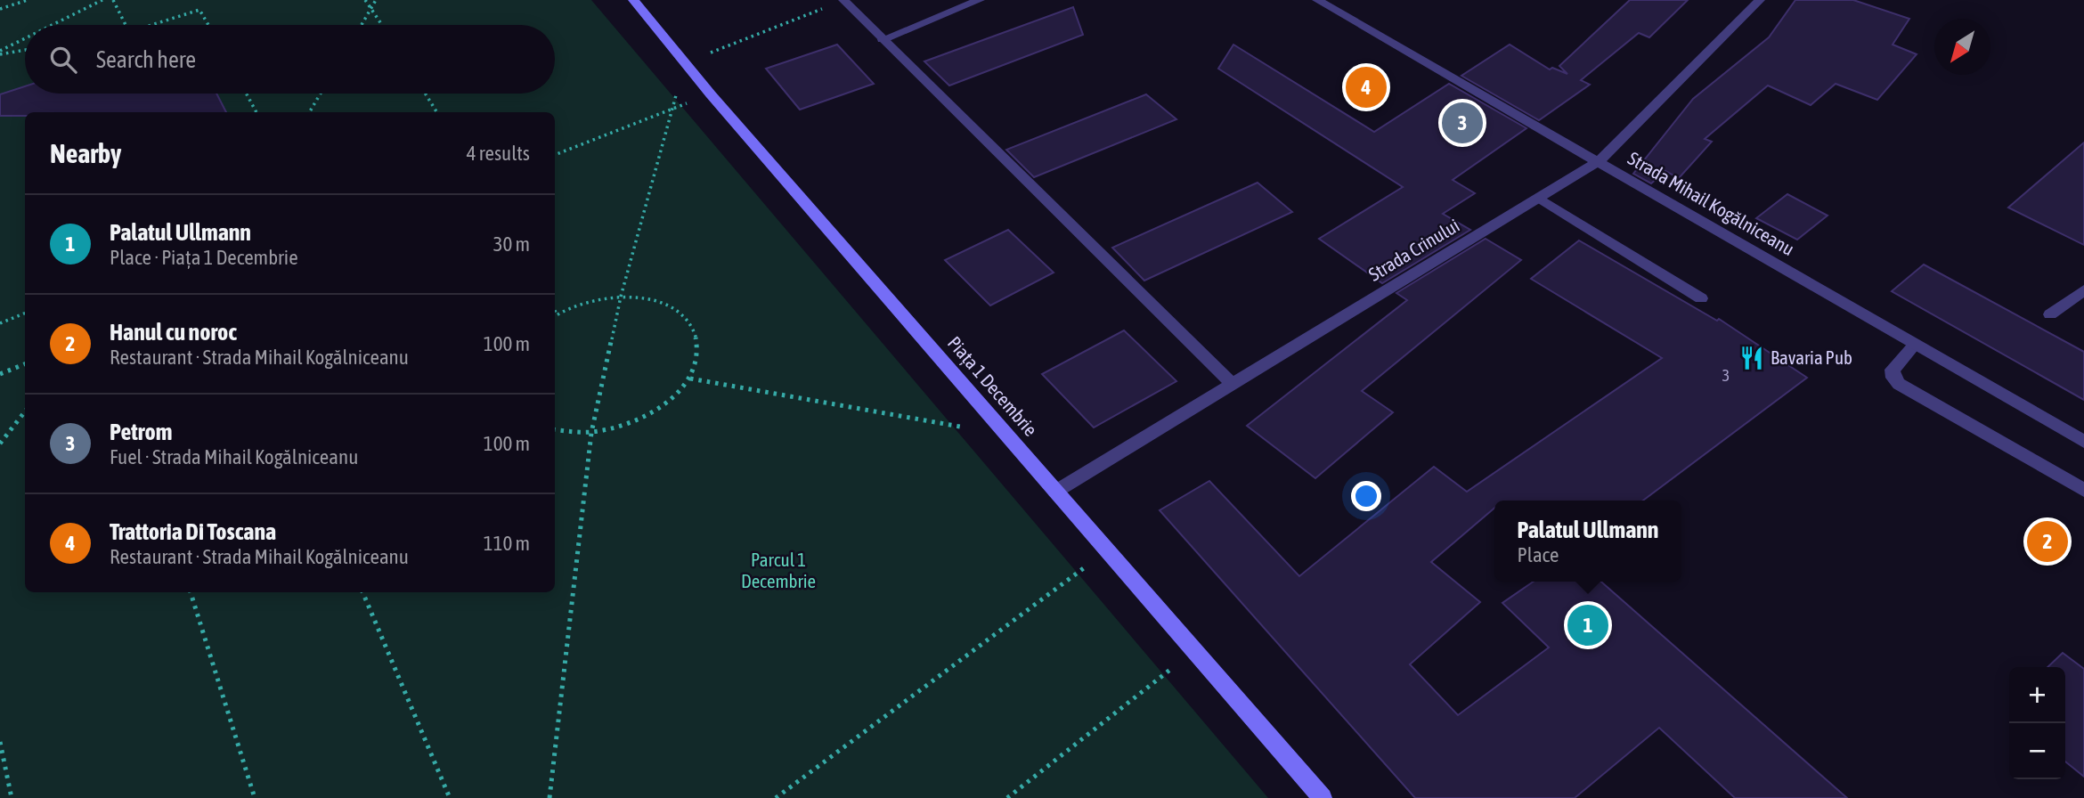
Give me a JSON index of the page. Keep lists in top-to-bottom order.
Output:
{
  "streets": {
    "street": ["Strada Mihail Kogălniceanu", "Strada Crinului", "Piața 1 Decembrie"]
  },
  "crossings": [
    ["Strada Mihail Kogălniceanu", "Strada Crinului"],
    ["Strada Crinului", "Piața 1 Decembrie"]
  ],
  "parks": ["Parcul 1 Decembrie"],
  "places": {
    "restaurant": ["Bavaria Pub"]
  },
  "house_numbers": ["3"],
  "north": "bottom left",
  "page": {
    "search": "Search here",
    "pins": [
      "4",
      "3",
      "2",
      "1"
    ],
    "heading": ["Nearby", "4 results"],
    "list": [
      {
        "mark": "1",
        "name": "Palatul Ullmann",
        "note": "Place · Piața 1 Decembrie",
        "value": "30 m"
      },
      {
        "mark": "2",
        "name": "Hanul cu noroc",
        "note": "Restaurant · Strada Mihail Kogălniceanu",
        "value": "100 m"
      },
      {
        "mark": "3",
        "name": "Petrom",
        "note": "Fuel · Strada Mihail Kogălniceanu",
        "value": "100 m"
      },
      {
        "mark": "4",
        "name": "Trattoria Di Toscana",
        "note": "Restaurant · Strada Mihail Kogălniceanu",
        "value": "110 m"
      }
    ],
    "popup": ["Palatul Ullmann", "Place"],
    "map_buttons": ["+", "−"]
  }
}
